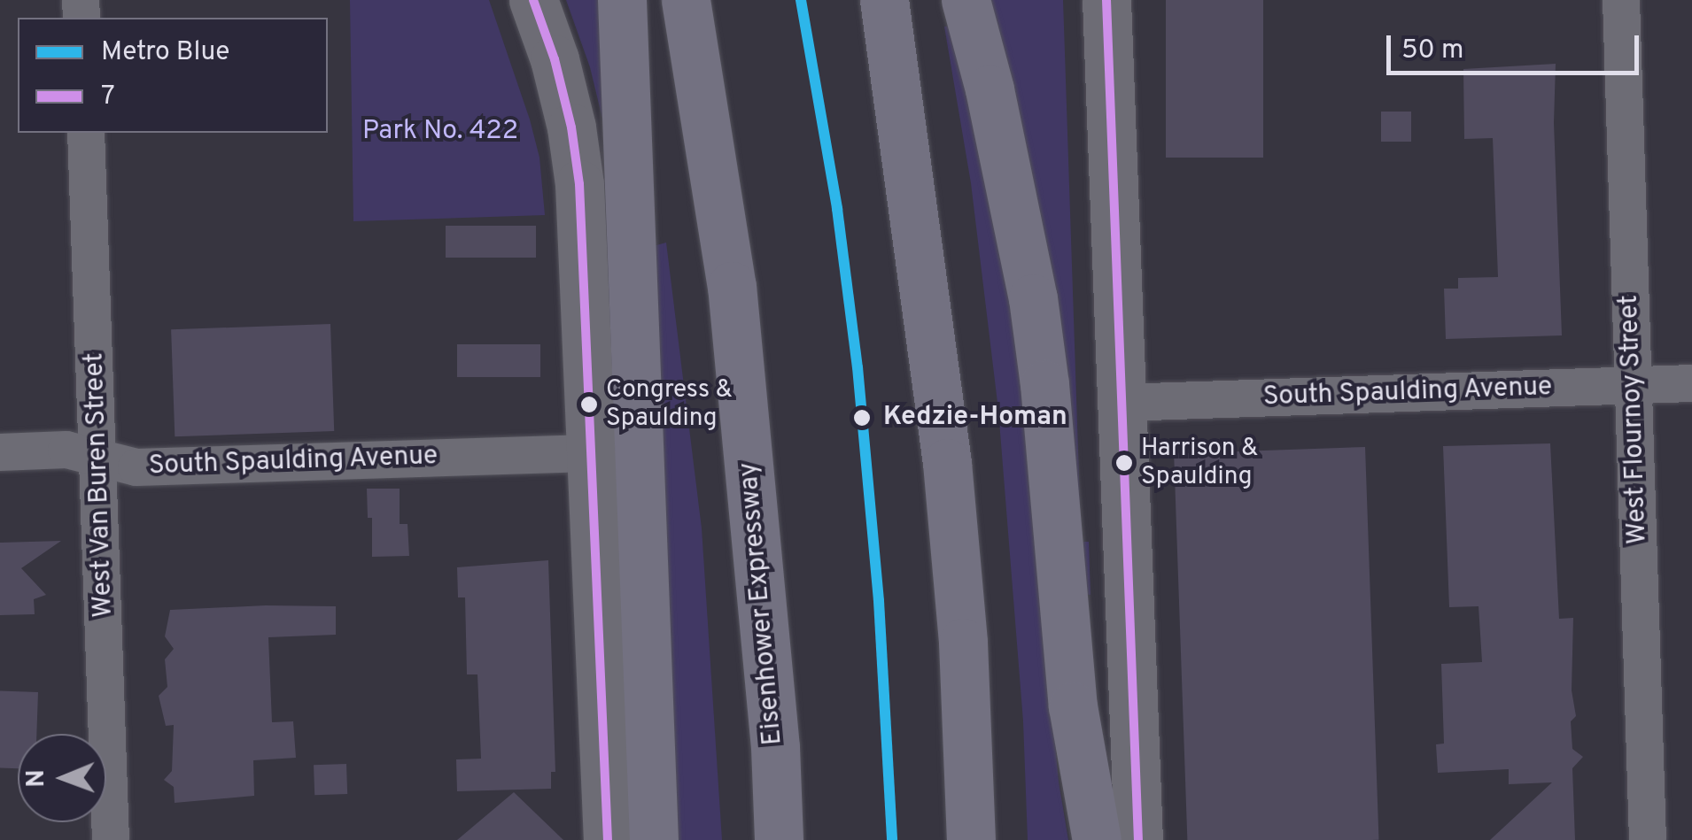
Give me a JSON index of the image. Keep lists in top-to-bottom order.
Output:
{
  "streets": {
    "highway": ["Eisenhower Expressway"],
    "street": ["South Spaulding Avenue", "West Flournoy Street", "West Van Buren Street"]
  },
  "crossings": [
    ["South Spaulding Avenue", "West Flournoy Street"],
    ["South Spaulding Avenue", "West Van Buren Street"]
  ],
  "parks": ["Park No. 422"],
  "places": ["Congress & Spaulding", "Kedzie-Homan", "Harrison & Spaulding"],
  "lines": ["metro line Blue", "transit line 7"],
  "legend": ["Metro Blue", "7"],
  "scale_bar": "50 m",
  "north": "left"
}
